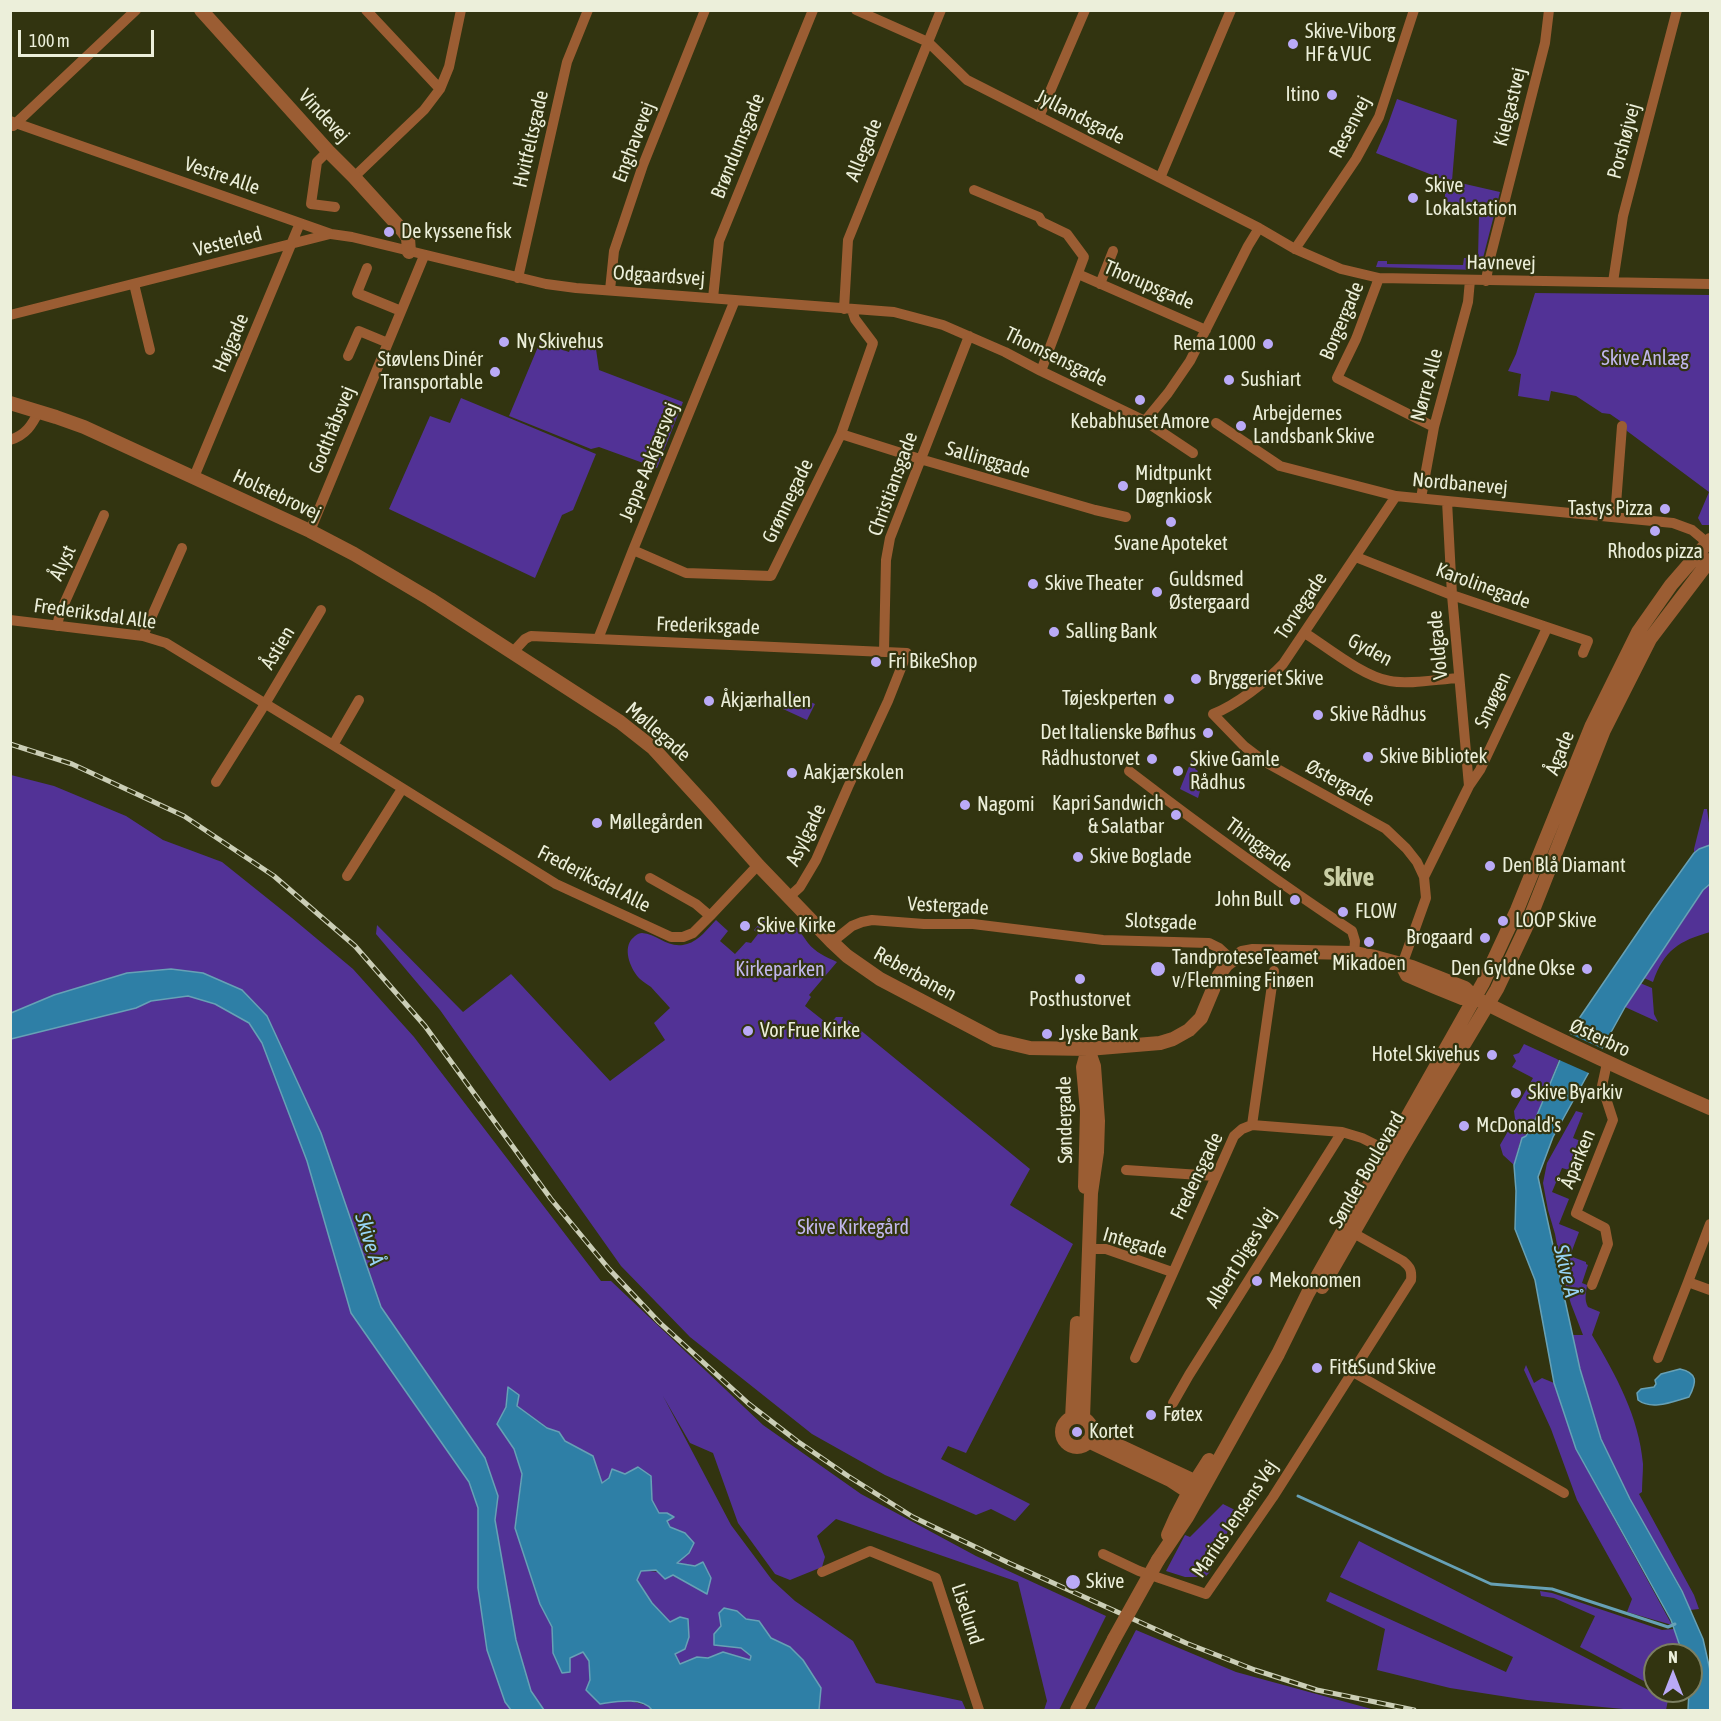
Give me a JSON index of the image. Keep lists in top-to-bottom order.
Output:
{
  "streets": {
    "street": [
      "Kielgastvej",
      "Vindevej",
      "Jyllandsgade",
      "Resenvej",
      "Hvitfeltsgade",
      "Porshøjvej",
      "Enghavevej",
      "Brøndumsgade",
      "Allegade",
      "Vestre Alle",
      "Vesterled",
      "Havnevej",
      "Odgaardsvej",
      "Thorupsgade",
      "Borgergade",
      "Højgade",
      "Thomsensgade",
      "Nørre Alle",
      "Godthåbsvej",
      "Sallinggade",
      "Jeppe Aakjærsvej",
      "Christiansgade",
      "Nordbanevej",
      "Holstebrovej",
      "Grønnegade",
      "Ålyst",
      "Karolinegade",
      "Torvegade",
      "Frederiksdal Alle",
      "Frederiksgade",
      "Voldgade",
      "Åstien",
      "Gyden",
      "Smøgen",
      "Møllegade",
      "Ågade",
      "Østergade",
      "Asylgade",
      "Thinggade",
      "Vestergade",
      "Slotsgade",
      "Reberbanen",
      "Østerbro",
      "Søndergade",
      "Åparken",
      "Sønder Boulevard",
      "Fredensgade",
      "Integade",
      "Albert Diges Vej",
      "Marius Jensens Vej",
      "Liselund"
    ]
  },
  "crossings": [
    ["Kielgastvej", "Havnevej"],
    ["Vindevej", "Vestre Alle"],
    ["Jyllandsgade", "Resenvej"],
    ["Jyllandsgade", "Allegade"],
    ["Jyllandsgade", "Havnevej"],
    ["Jyllandsgade", "Thorupsgade"],
    ["Resenvej", "Havnevej"],
    ["Hvitfeltsgade", "Odgaardsvej"],
    ["Porshøjvej", "Havnevej"],
    ["Enghavevej", "Odgaardsvej"],
    ["Brøndumsgade", "Odgaardsvej"],
    ["Allegade", "Odgaardsvej"],
    ["Allegade", "Grønnegade"],
    ["Vestre Alle", "Vesterled"],
    ["Vestre Alle", "Odgaardsvej"],
    ["Vestre Alle", "Højgade"],
    ["Vestre Alle", "Godthåbsvej"],
    ["Vesterled", "Højgade"],
    ["Havnevej", "Borgergade"],
    ["Havnevej", "Nørre Alle"],
    ["Odgaardsvej", "Thomsensgade"],
    ["Odgaardsvej", "Godthåbsvej"],
    ["Odgaardsvej", "Jeppe Aakjærsvej"],
    ["Odgaardsvej", "Grønnegade"],
    ["Thorupsgade", "Thomsensgade"],
    ["Borgergade", "Nørre Alle"],
    ["Højgade", "Holstebrovej"],
    ["Thomsensgade", "Christiansgade"],
    ["Nørre Alle", "Nordbanevej"],
    ["Godthåbsvej", "Holstebrovej"],
    ["Sallinggade", "Christiansgade"],
    ["Sallinggade", "Grønnegade"],
    ["Jeppe Aakjærsvej", "Grønnegade"],
    ["Jeppe Aakjærsvej", "Frederiksgade"],
    ["Christiansgade", "Frederiksgade"],
    ["Nordbanevej", "Torvegade"],
    ["Nordbanevej", "Voldgade"],
    ["Nordbanevej", "Ågade"],
    ["Holstebrovej", "Frederiksgade"],
    ["Holstebrovej", "Møllegade"],
    ["Ålyst", "Frederiksdal Alle"],
    ["Karolinegade", "Torvegade"],
    ["Karolinegade", "Voldgade"],
    ["Karolinegade", "Smøgen"],
    ["Torvegade", "Gyden"],
    ["Torvegade", "Østergade"],
    ["Frederiksdal Alle", "Åstien"],
    ["Frederiksdal Alle", "Møllegade"],
    ["Frederiksdal Alle", "Reberbanen"],
    ["Frederiksgade", "Møllegade"],
    ["Frederiksgade", "Asylgade"],
    ["Voldgade", "Gyden"],
    ["Voldgade", "Smøgen"],
    ["Smøgen", "Østergade"],
    ["Møllegade", "Reberbanen"],
    ["Ågade", "Østerbro"],
    ["Ågade", "Sønder Boulevard"],
    ["Østergade", "Østerbro"],
    ["Asylgade", "Reberbanen"],
    ["Vestergade", "Slotsgade"],
    ["Vestergade", "Reberbanen"],
    ["Slotsgade", "Reberbanen"],
    ["Reberbanen", "Søndergade"],
    ["Østerbro", "Åparken"],
    ["Østerbro", "Sønder Boulevard"],
    ["Søndergade", "Integade"],
    ["Sønder Boulevard", "Marius Jensens Vej"],
    ["Fredensgade", "Integade"]
  ],
  "districts": ["Skive"],
  "water": ["Skive Å"],
  "parks": ["Skive Anlæg", "Kirkeparken", "Skive Kirkegård"],
  "places": [
    "Skive-Viborg HF & VUC",
    "Itino",
    "Skive Lokalstation",
    "De kyssene fisk",
    "Ny Skivehus",
    "Rema 1000",
    "Støvlens Dinér Transportable",
    "Sushiart",
    "Kebabhuset Amore",
    "Arbejdernes Landsbank Skive",
    "Midtpunkt Døgnkiosk",
    "Tastys Pizza",
    "Svane Apoteket",
    "Rhodos pizza",
    "Skive Theater",
    "Guldsmed Østergaard",
    "Salling Bank",
    "Fri BikeShop",
    "Bryggeriet Skive",
    "Tøjeskperten",
    "Åkjærhallen",
    "Skive Rådhus",
    "Det Italienske Bøfhus",
    "Skive Bibliotek",
    "Rådhustorvet",
    "Skive Gamle Rådhus",
    "Aakjærskolen",
    "Nagomi",
    "Kapri Sandwich & Salatbar",
    "Møllegården",
    "Skive Boglade",
    "Den Blå Diamant",
    "John Bull",
    "FLOW",
    "LOOP Skive",
    "Skive Kirke",
    "Brogaard",
    "Mikadoen",
    "TandproteseTeamet v/Flemming Finøen",
    "Den Gyldne Okse",
    "Posthustorvet",
    "Vor Frue Kirke",
    "Jyske Bank",
    "Hotel Skivehus",
    "Skive Byarkiv",
    "McDonald's",
    "Mekonomen",
    "Fit&Sund Skive",
    "Føtex",
    "Kortet",
    "Skive"
  ],
  "scale_bar": "100 m",
  "north": "top"
}
